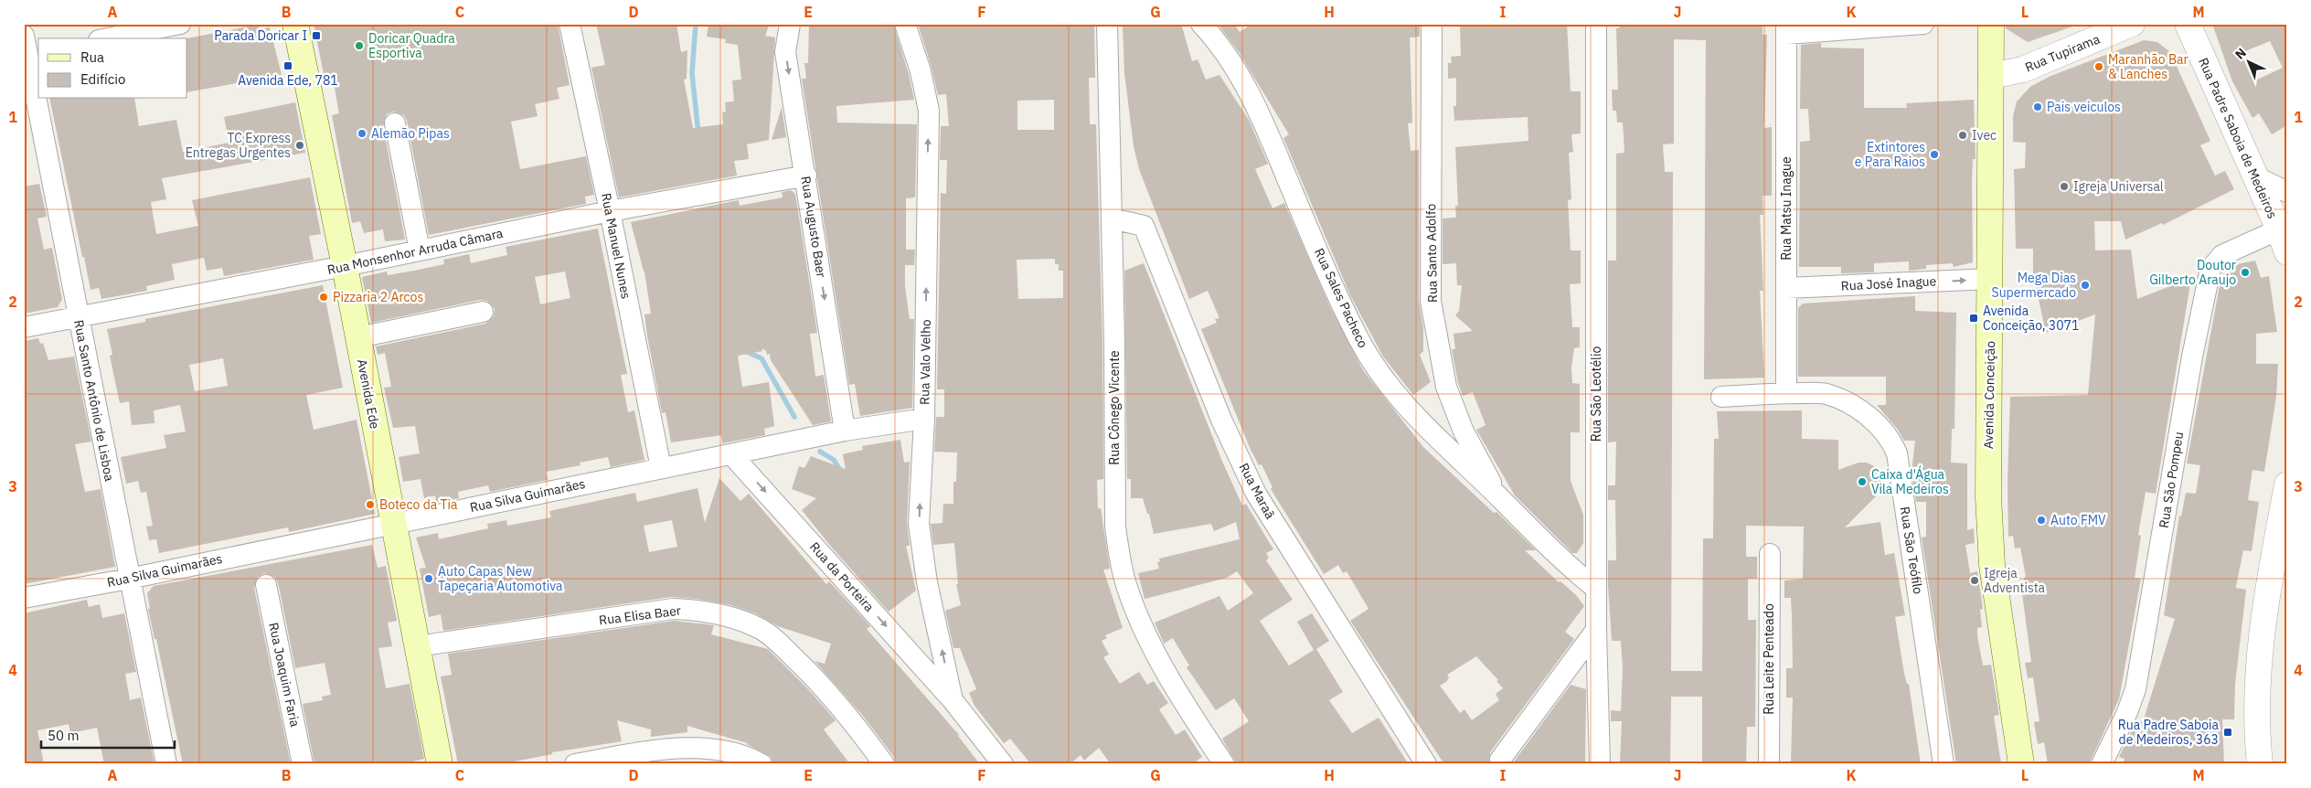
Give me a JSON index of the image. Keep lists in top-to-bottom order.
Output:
{
  "streets": {
    "main road": ["Avenida Ede", "Avenida Conceição"],
    "street": [
      "Rua Tupirama",
      "Rua Padre Saboia de Medeiros",
      "Rua Matsu Inague",
      "Rua Augusto Baer",
      "Rua Manuel Nunes",
      "Rua Monsenhor Arruda Câmara",
      "Rua Santo Adolfo",
      "Rua José Inague",
      "Rua Sales Pacheco",
      "Rua Valo Velho",
      "Rua São Leotélio",
      "Rua Santo Antônio de Lisboa",
      "Rua Cônego Vicente",
      "Rua São Pompeu",
      "Rua Maraã",
      "Rua Silva Guimarães",
      "Rua São Teófilo",
      "Rua da Porteira",
      "Rua Elisa Baer",
      "Rua Leite Penteado",
      "Rua Joaquim Faria"
    ]
  },
  "crossings": [
    ["Rua Tupirama", "Avenida Conceição"],
    ["Rua Padre Saboia de Medeiros", "Rua São Pompeu"],
    ["Rua Matsu Inague", "Rua José Inague"],
    ["Rua Matsu Inague", "Rua São Teófilo"],
    ["Rua Augusto Baer", "Rua Monsenhor Arruda Câmara"],
    ["Rua Augusto Baer", "Rua Silva Guimarães"],
    ["Rua Manuel Nunes", "Rua Monsenhor Arruda Câmara"],
    ["Rua Manuel Nunes", "Rua Silva Guimarães"],
    ["Rua Monsenhor Arruda Câmara", "Avenida Ede"],
    ["Rua Monsenhor Arruda Câmara", "Rua Santo Antônio de Lisboa"],
    ["Rua Santo Adolfo", "Rua Sales Pacheco"],
    ["Rua José Inague", "Avenida Conceição"],
    ["Rua Sales Pacheco", "Rua São Leotélio"],
    ["Rua Valo Velho", "Rua Silva Guimarães"],
    ["Rua Valo Velho", "Rua da Porteira"],
    ["Avenida Ede", "Rua Silva Guimarães"],
    ["Avenida Ede", "Rua Elisa Baer"],
    ["Rua Santo Antônio de Lisboa", "Rua Silva Guimarães"],
    ["Rua Cônego Vicente", "Rua Maraã"],
    ["Rua Silva Guimarães", "Rua da Porteira"]
  ],
  "one_way": [
    "Rua Augusto Baer",
    "Rua José Inague",
    "Rua Valo Velho",
    "Rua da Porteira"
  ],
  "places": {
    "transit": [
      "Parada Doricar I",
      "Avenida Ede, 781",
      "Avenida Conceição, 3071",
      "Rua Padre Saboia de Medeiros, 363"
    ],
    "other": [
      "Doricar Quadra Esportiva",
      "Maranhão Bar & Lanches",
      "Pais veiculos",
      "Alemão Pipas",
      "Ivec",
      "TC Express Entregas Urgentes",
      "Extintores e Para Raios",
      "Igreja Universal",
      "Doutor Gilberto Araujo",
      "Mega Dias Supermercado",
      "Pizzaria 2 Arcos",
      "Caixa d'Água Vila Medeiros",
      "Boteco da Tia",
      "Auto FMV",
      "Auto Capas New Tapeçaria Automotiva",
      "Igreja Adventista"
    ]
  },
  "legend": ["Rua", "Edifício"],
  "scale_bar": "50 m",
  "north": "top left",
  "grid": {
    "columns": [
      "A",
      "B",
      "C",
      "D",
      "E",
      "F",
      "G",
      "H",
      "I",
      "J",
      "K",
      "L",
      "M"
    ],
    "rows": [
      "1",
      "2",
      "3",
      "4"
    ]
  }
}
